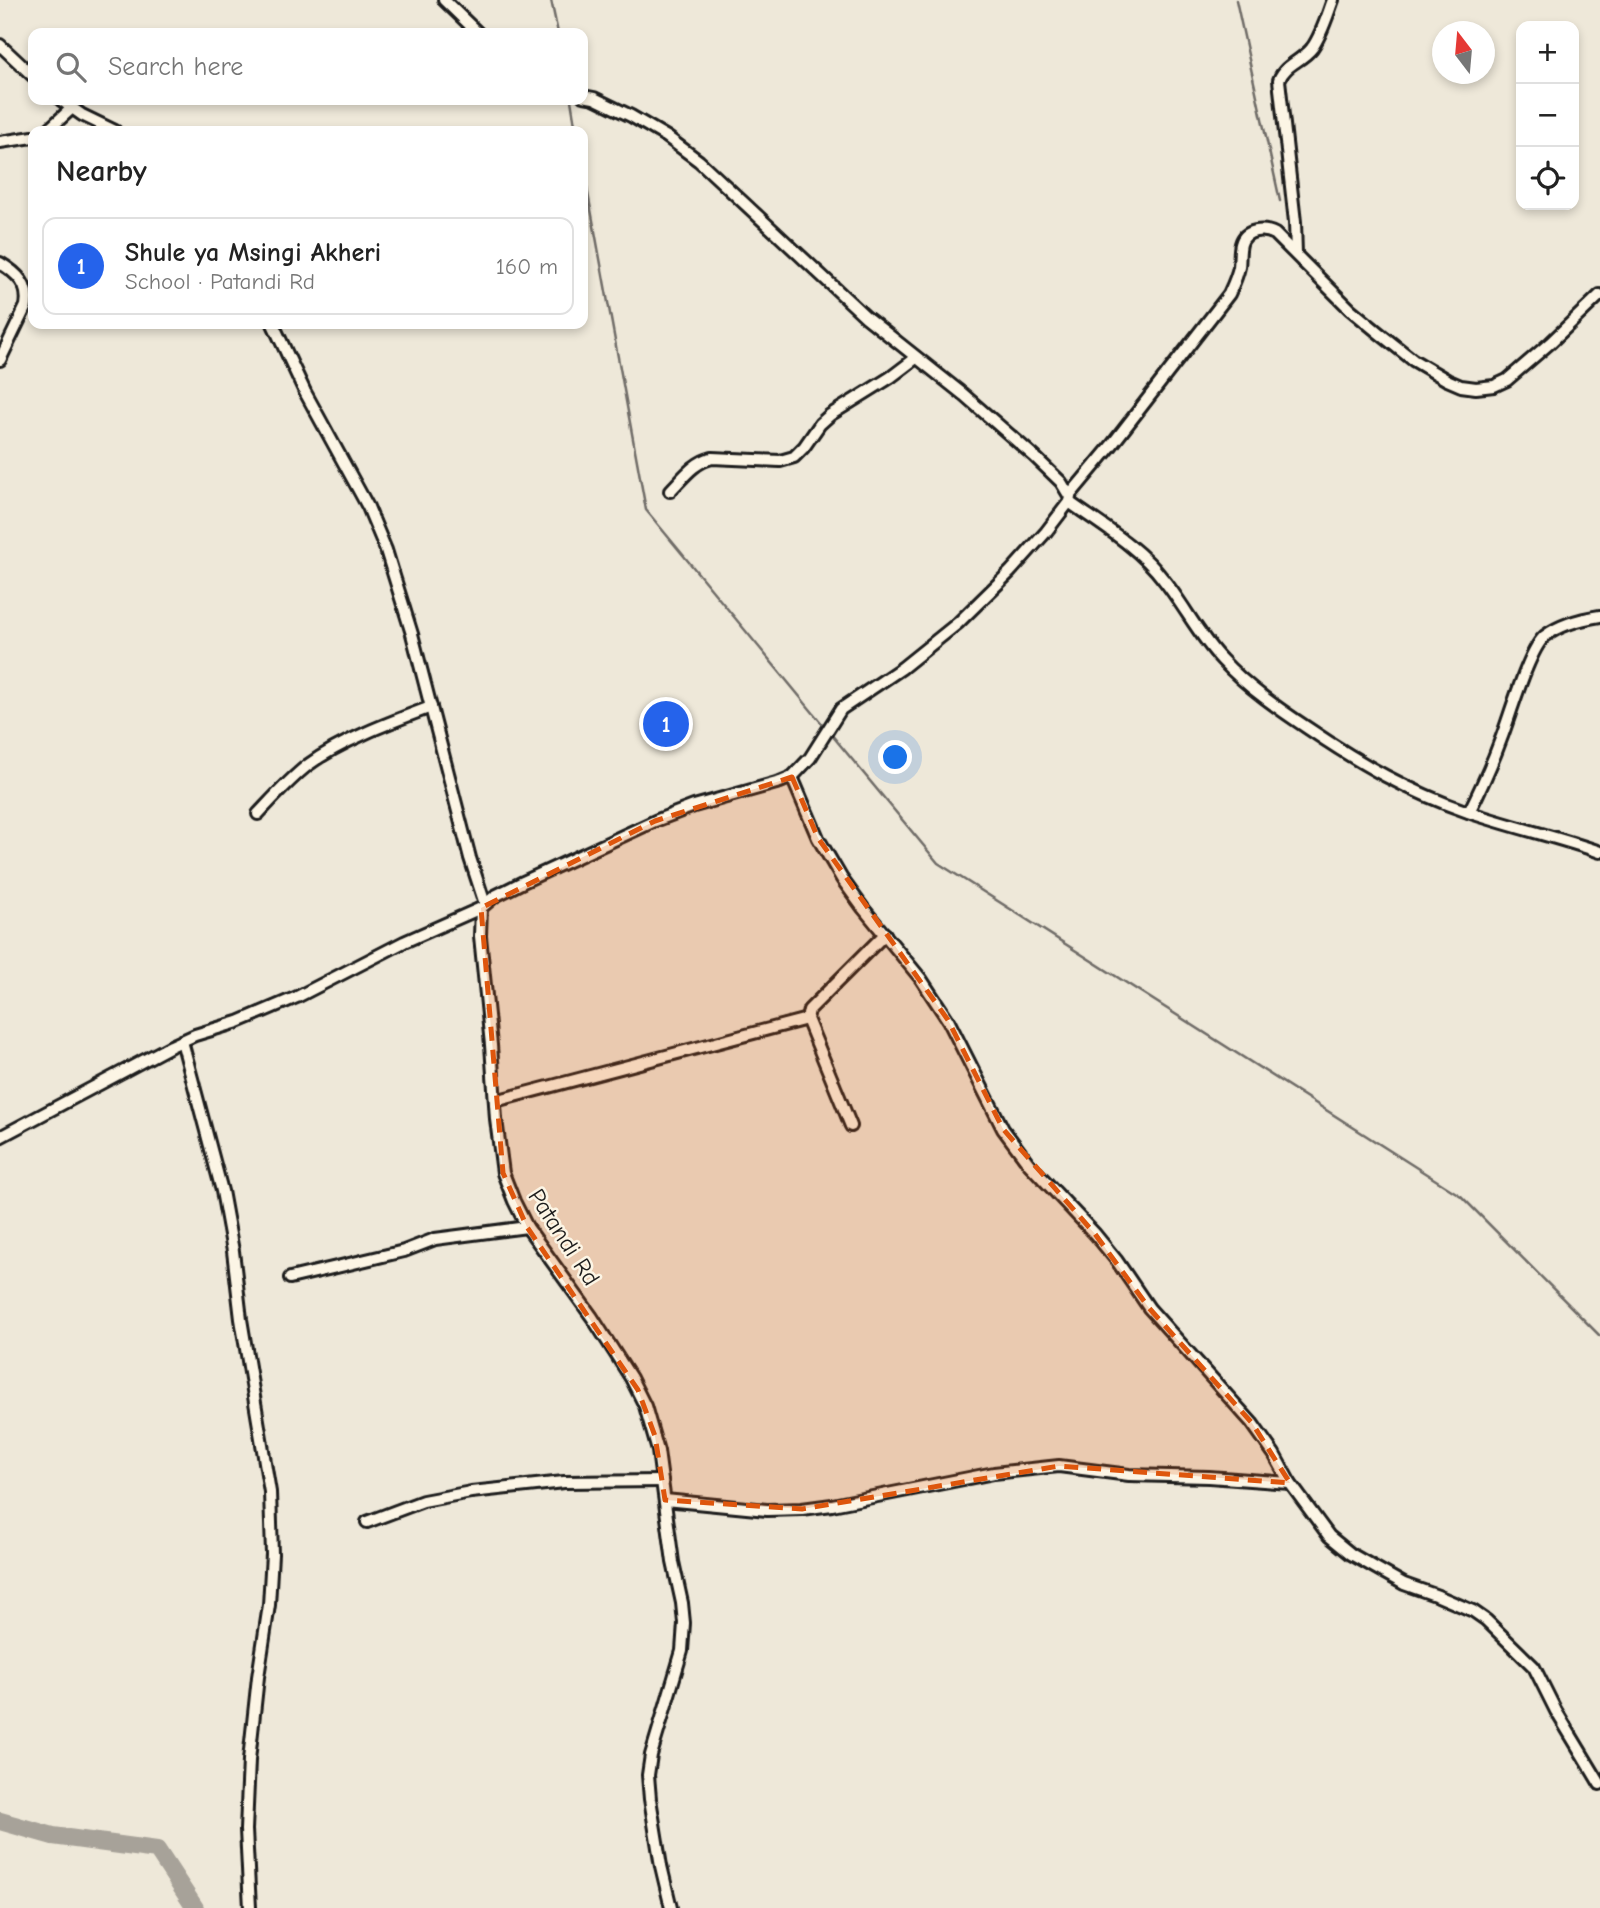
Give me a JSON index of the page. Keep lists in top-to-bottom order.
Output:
{
  "streets": {
    "street": ["Patandi Rd"]
  },
  "north": "top",
  "page": {
    "map_buttons": ["+", "−"],
    "search": "Search here",
    "heading": "Nearby",
    "list": [
      {
        "mark": "1",
        "name": "Shule ya Msingi Akheri",
        "note": "School · Patandi Rd",
        "value": "160 m"
      }
    ],
    "pins": "1"
  }
}
